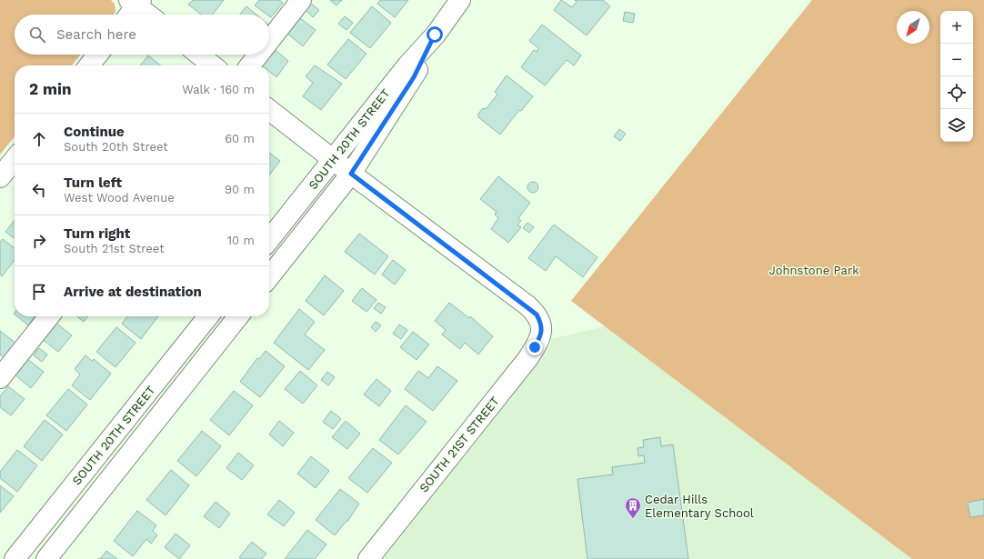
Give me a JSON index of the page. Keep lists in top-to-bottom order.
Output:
{
  "streets": {
    "street": ["SOUTH 20TH STREET", "SOUTH 21ST STREET"]
  },
  "crossings": [
    ["SOUTH 20TH STREET", "SOUTH 21ST STREET"]
  ],
  "parks": ["Johnstone Park"],
  "places": {
    "building": ["Cedar Hills Elementary School"]
  },
  "north": "bottom left",
  "page": {
    "map_buttons": ["+", "−"],
    "search": "Search here",
    "heading": ["2 min", "Walk · 160 m"],
    "list": [
      ["Continue", "South 20th Street", "60 m"],
      ["Turn left", "West Wood Avenue", "90 m"],
      ["Turn right", "South 21st Street", "10 m"],
      "Arrive at destination"
    ]
  }
}
